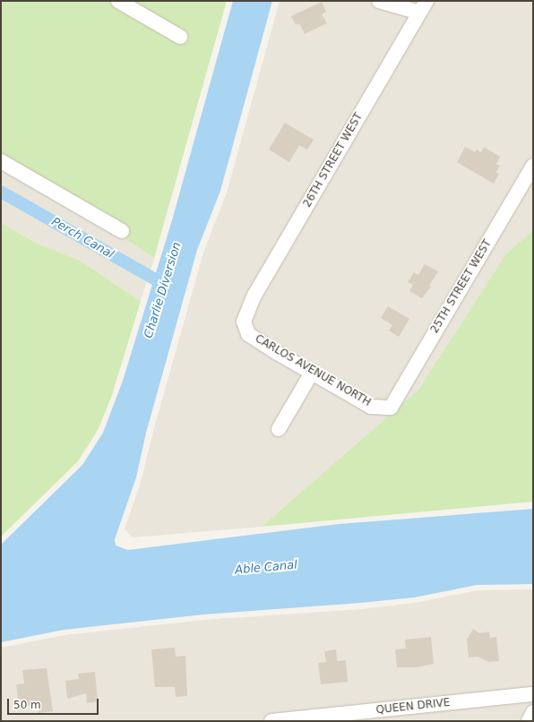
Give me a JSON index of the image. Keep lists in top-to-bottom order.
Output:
{
  "streets": {
    "street": [
      "26TH STREET WEST",
      "25TH STREET WEST",
      "CARLOS AVENUE NORTH",
      "QUEEN DRIVE"
    ]
  },
  "crossings": [
    ["26TH STREET WEST", "CARLOS AVENUE NORTH"],
    ["25TH STREET WEST", "CARLOS AVENUE NORTH"]
  ],
  "water": ["Perch Canal", "Charlie Diversion", "Able Canal"],
  "scale_bar": "50 m"
}
